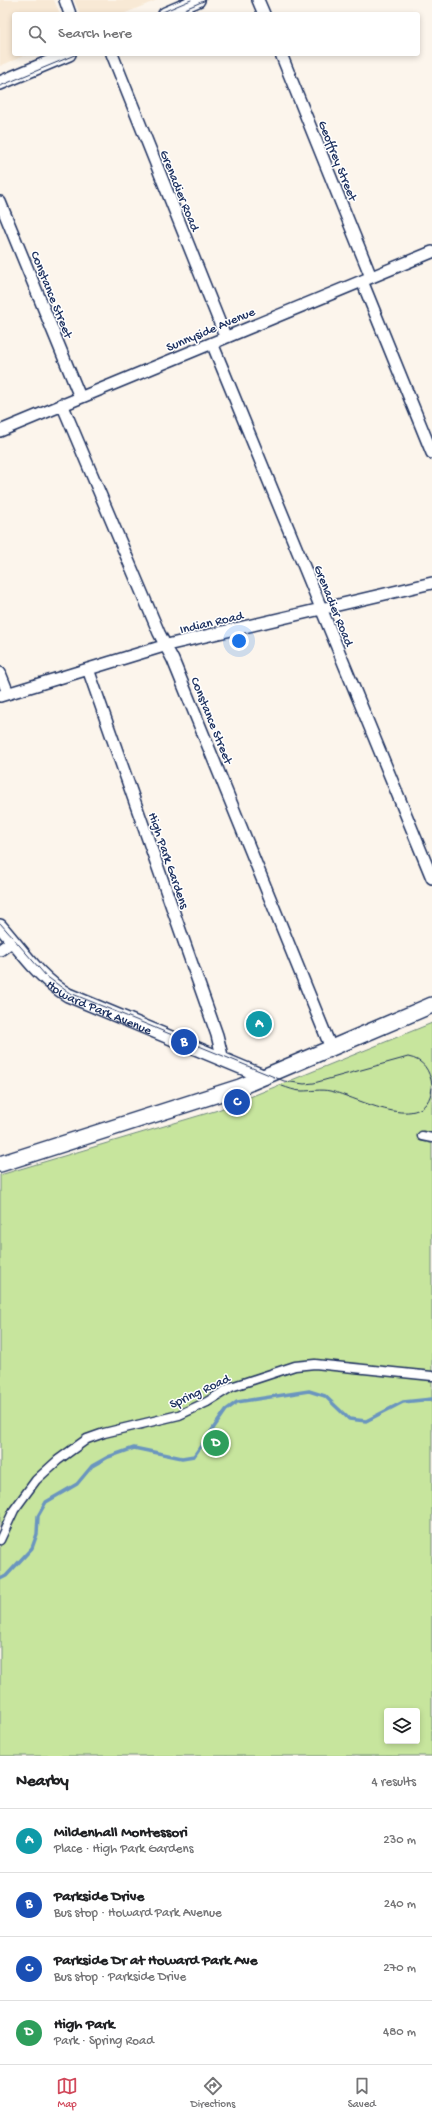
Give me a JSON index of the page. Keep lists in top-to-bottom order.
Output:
{
  "streets": {
    "street": [
      "Geoffrey Street",
      "Grenadier Road",
      "Constance Street",
      "Sunnyside Avenue",
      "Indian Road",
      "High Park Gardens",
      "Howard Park Avenue",
      "Spring Road"
    ]
  },
  "crossings": [
    ["Geoffrey Street", "Sunnyside Avenue"],
    ["Grenadier Road", "Sunnyside Avenue"],
    ["Grenadier Road", "Indian Road"],
    ["Constance Street", "Sunnyside Avenue"],
    ["Constance Street", "Indian Road"],
    ["Indian Road", "High Park Gardens"],
    ["High Park Gardens", "Howard Park Avenue"]
  ],
  "page": {
    "search": "Search here",
    "pins": [
      "A",
      "B",
      "C",
      "D"
    ],
    "heading": ["Nearby", "4 results"],
    "list": [
      {
        "mark": "A",
        "name": "Mildenhall Montessori",
        "note": "Place · High Park Gardens",
        "value": "230 m"
      },
      {
        "mark": "B",
        "name": "Parkside Drive",
        "note": "Bus stop · Howard Park Avenue",
        "value": "240 m"
      },
      {
        "mark": "C",
        "name": "Parkside Dr at Howard Park Ave",
        "note": "Bus stop · Parkside Drive",
        "value": "270 m"
      },
      {
        "mark": "D",
        "name": "High Park",
        "note": "Park · Spring Road",
        "value": "480 m"
      }
    ],
    "nav": ["Map", "Directions", "Saved"]
  }
}
